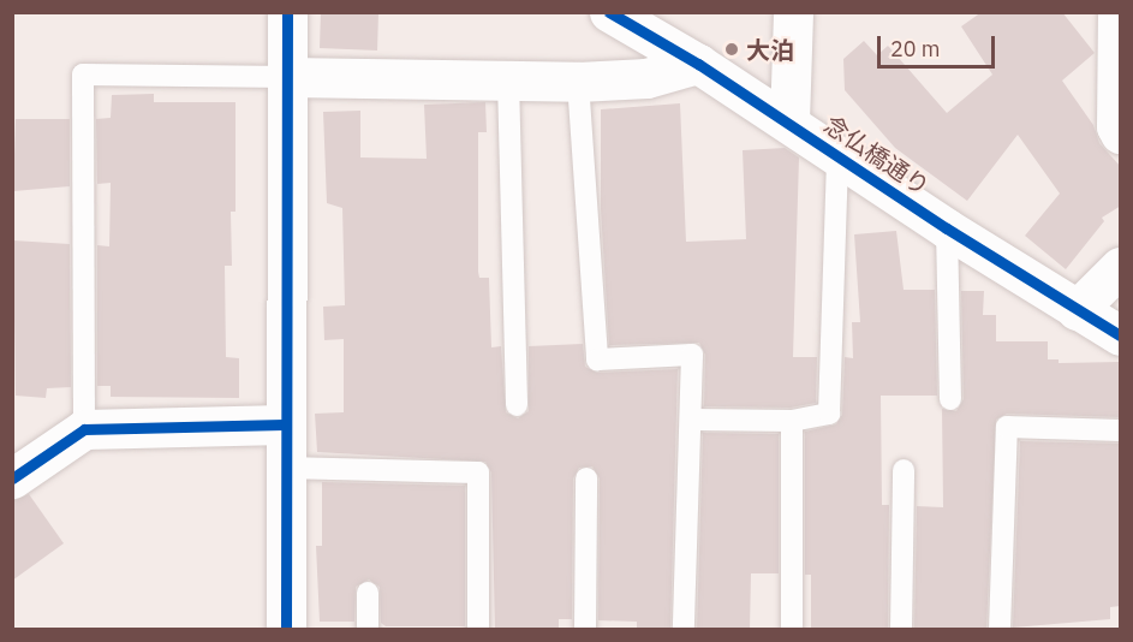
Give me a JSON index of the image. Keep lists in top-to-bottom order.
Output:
{
  "streets": {
    "street": ["念仏橋通り"]
  },
  "places": ["大泊"],
  "scale_bar": "20 m"
}
